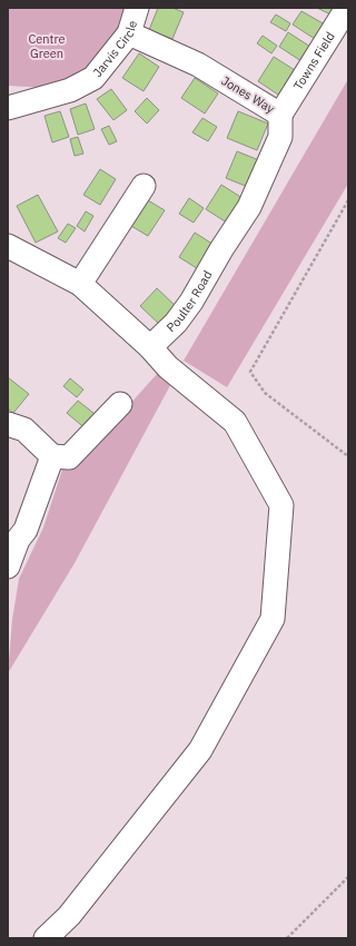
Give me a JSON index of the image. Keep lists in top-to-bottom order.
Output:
{
  "streets": {
    "street": [
      "Jarvis Circle",
      "Towns Field",
      "Jones Way",
      "Poulter Road"
    ]
  },
  "crossings": [
    ["Jarvis Circle", "Jones Way"],
    ["Towns Field", "Jones Way"],
    ["Jones Way", "Poulter Road"]
  ],
  "parks": ["Centre Green"]
}
